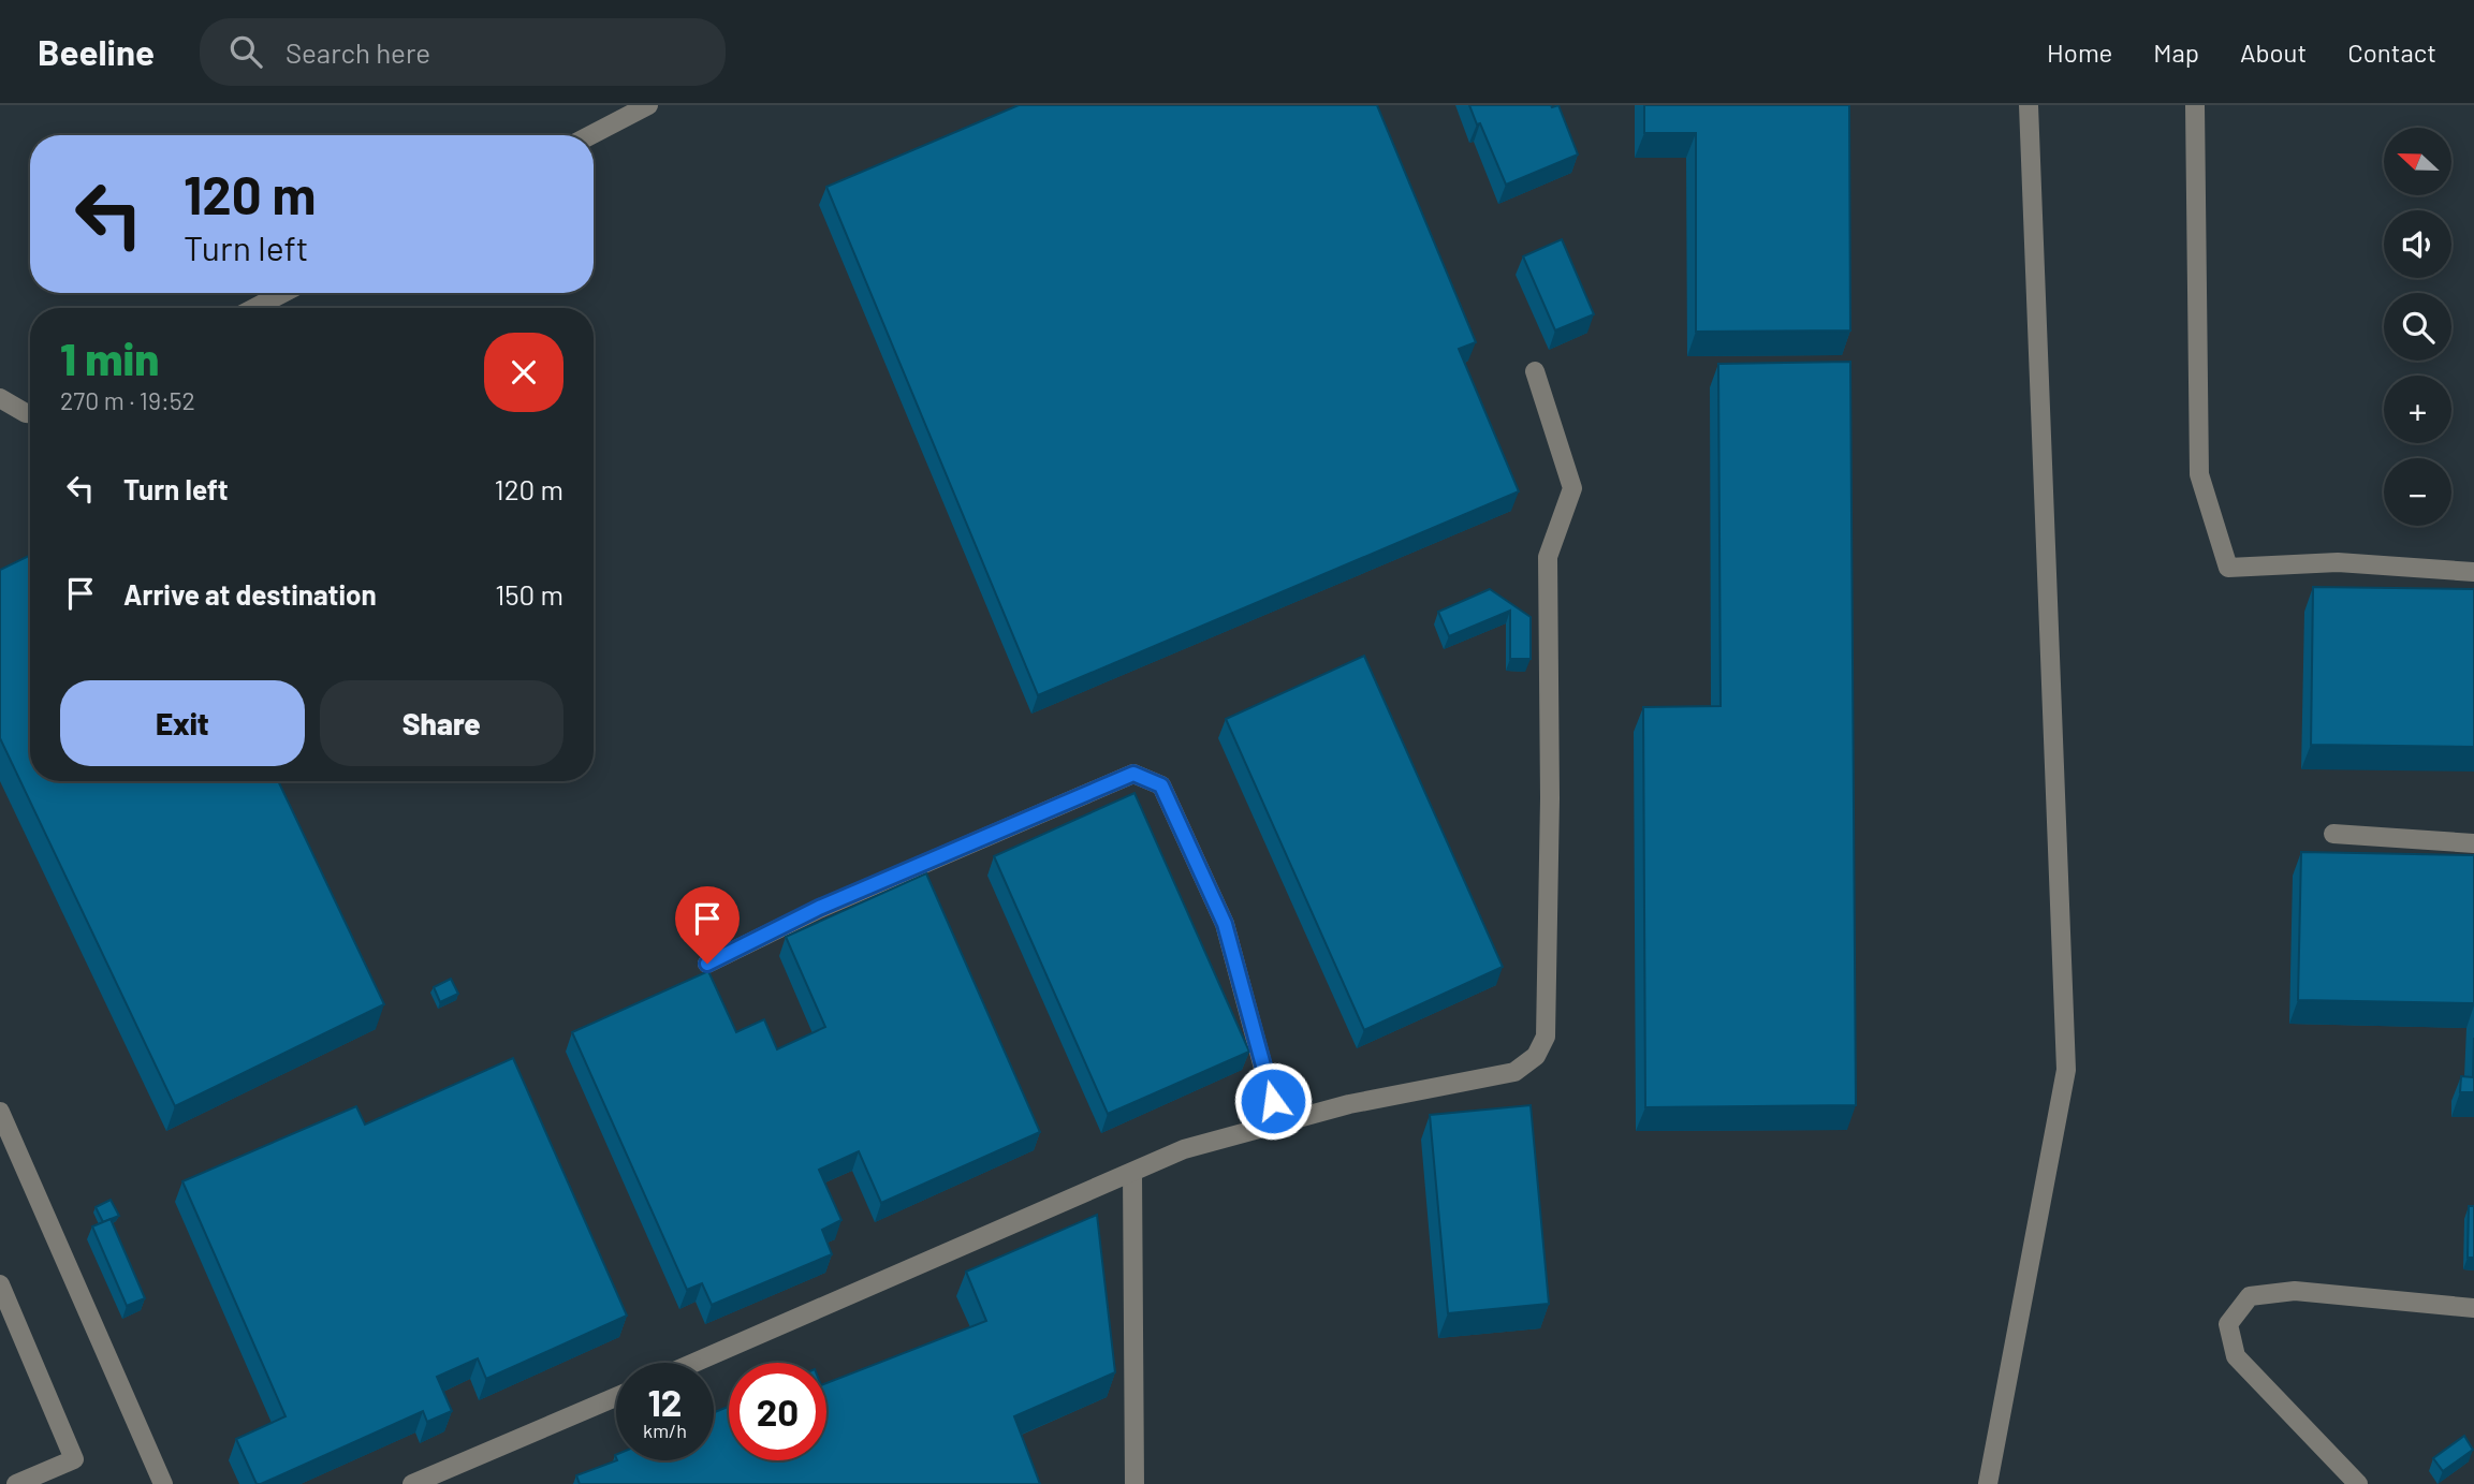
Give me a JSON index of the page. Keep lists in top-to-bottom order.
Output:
{
  "north": "left",
  "page": {
    "header": "Beeline",
    "search": "Search here",
    "nav": [
      "Home",
      "Map",
      "About",
      "Contact"
    ],
    "map_buttons": ["+", "−"],
    "turn": ["120 m", "Turn left"],
    "heading": ["1 min", "270 m · 19:52"],
    "list": [
      {
        "name": "Turn left",
        "value": "120 m"
      },
      {
        "name": "Arrive at destination",
        "value": "150 m"
      }
    ],
    "buttons": ["Exit", "Share"],
    "speed": "12 km/h",
    "limit": "20"
  }
}
